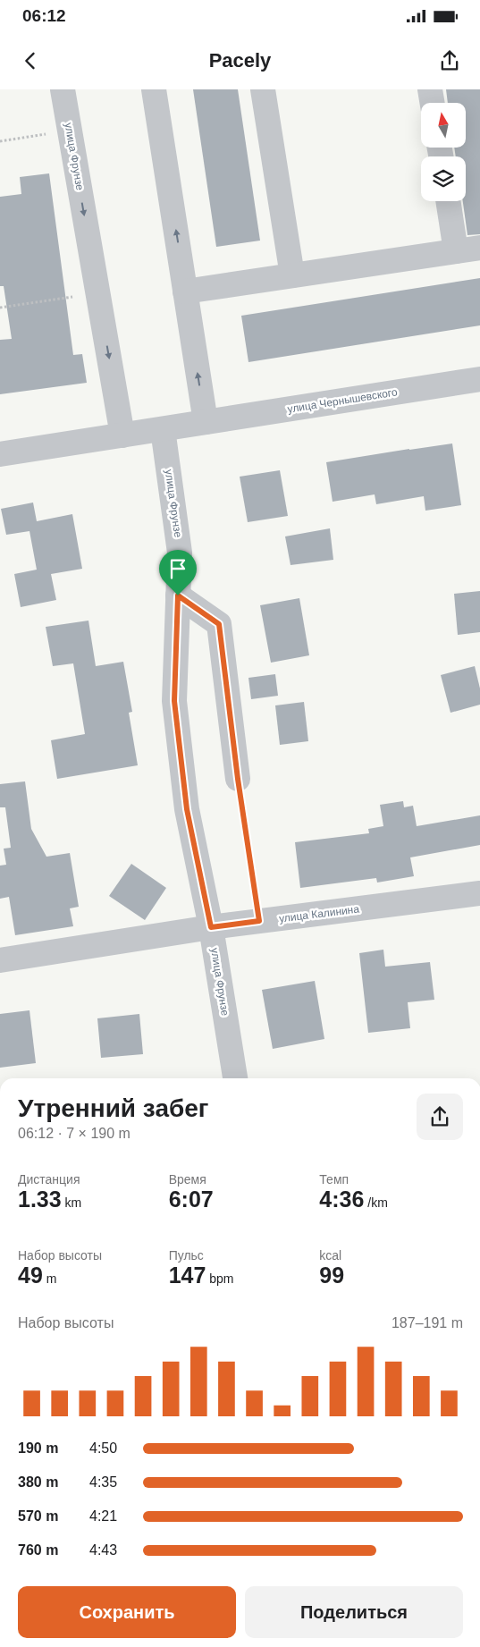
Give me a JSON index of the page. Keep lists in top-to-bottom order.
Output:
{
  "streets": {
    "street": ["улица Фрунзе", "улица Чернышевского", "улица Калинина"]
  },
  "crossings": [
    ["улица Фрунзе", "улица Чернышевского"],
    ["улица Фрунзе", "улица Калинина"]
  ],
  "north": "top",
  "page": {
    "status": "06:12",
    "header": "Pacely",
    "heading": ["Утренний забег", "06:12 · 7 × 190 m"],
    "stats": [
      ["Дистанция", "1.33 km"],
      ["Время", "6:07"],
      ["Темп", "4:36 /km"],
      ["Набор высоты", "49 m"],
      ["Пульс", "147 bpm"],
      ["kcal", "99"]
    ],
    "chart": ["Набор высоты", "187–191 m"],
    "list": [
      {
        "name": "190 m",
        "note": "4:50"
      },
      {
        "name": "380 m",
        "note": "4:35"
      },
      {
        "name": "570 m",
        "note": "4:21"
      },
      {
        "name": "760 m",
        "note": "4:43"
      }
    ],
    "buttons": ["Сохранить", "Поделиться"]
  }
}
